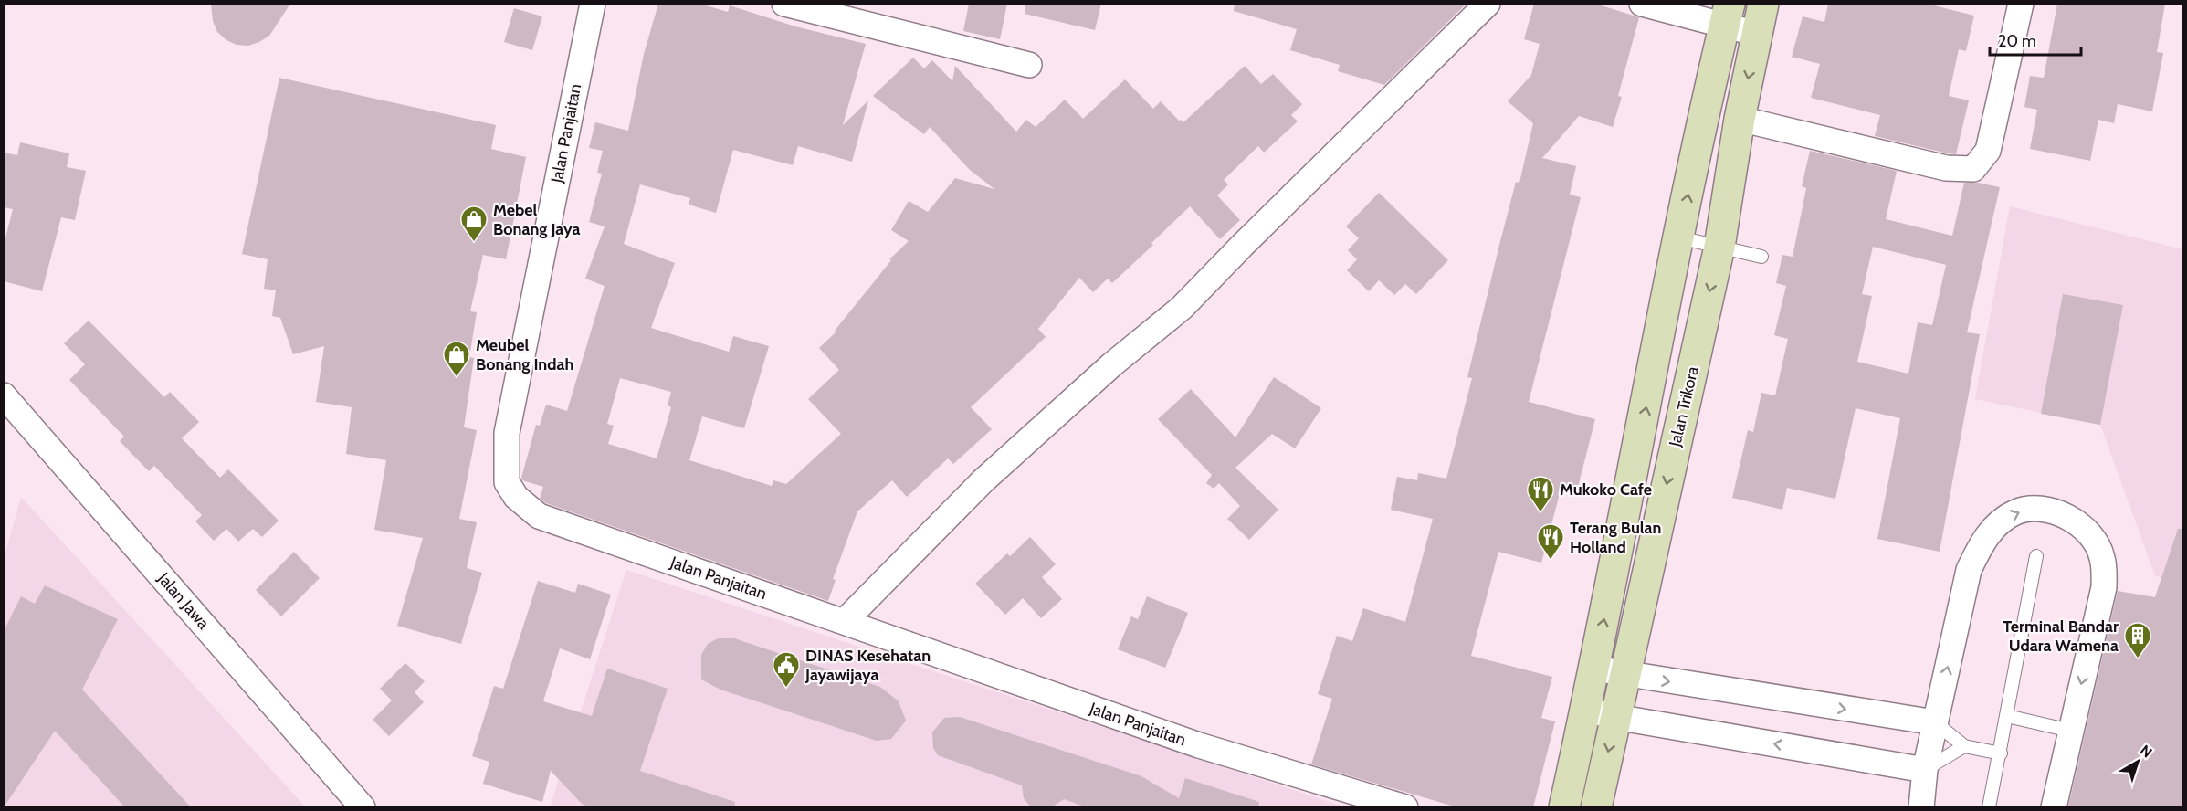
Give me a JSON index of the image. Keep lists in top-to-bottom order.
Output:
{
  "streets": {
    "main road": ["Jalan Trikora"],
    "street": ["Jalan Panjaitan", "Jalan Jawa"]
  },
  "places": {
    "shop": ["Mebel Bonang Jaya", "Meubel Bonang Indah"],
    "restaurant": ["Mukoko Cafe", "Terang Bulan Holland"],
    "building": ["Terminal Bandar Udara Wamena"],
    "public building": ["DINAS Kesehatan Jayawijaya"]
  },
  "scale_bar": "20 m",
  "north": "top right"
}
